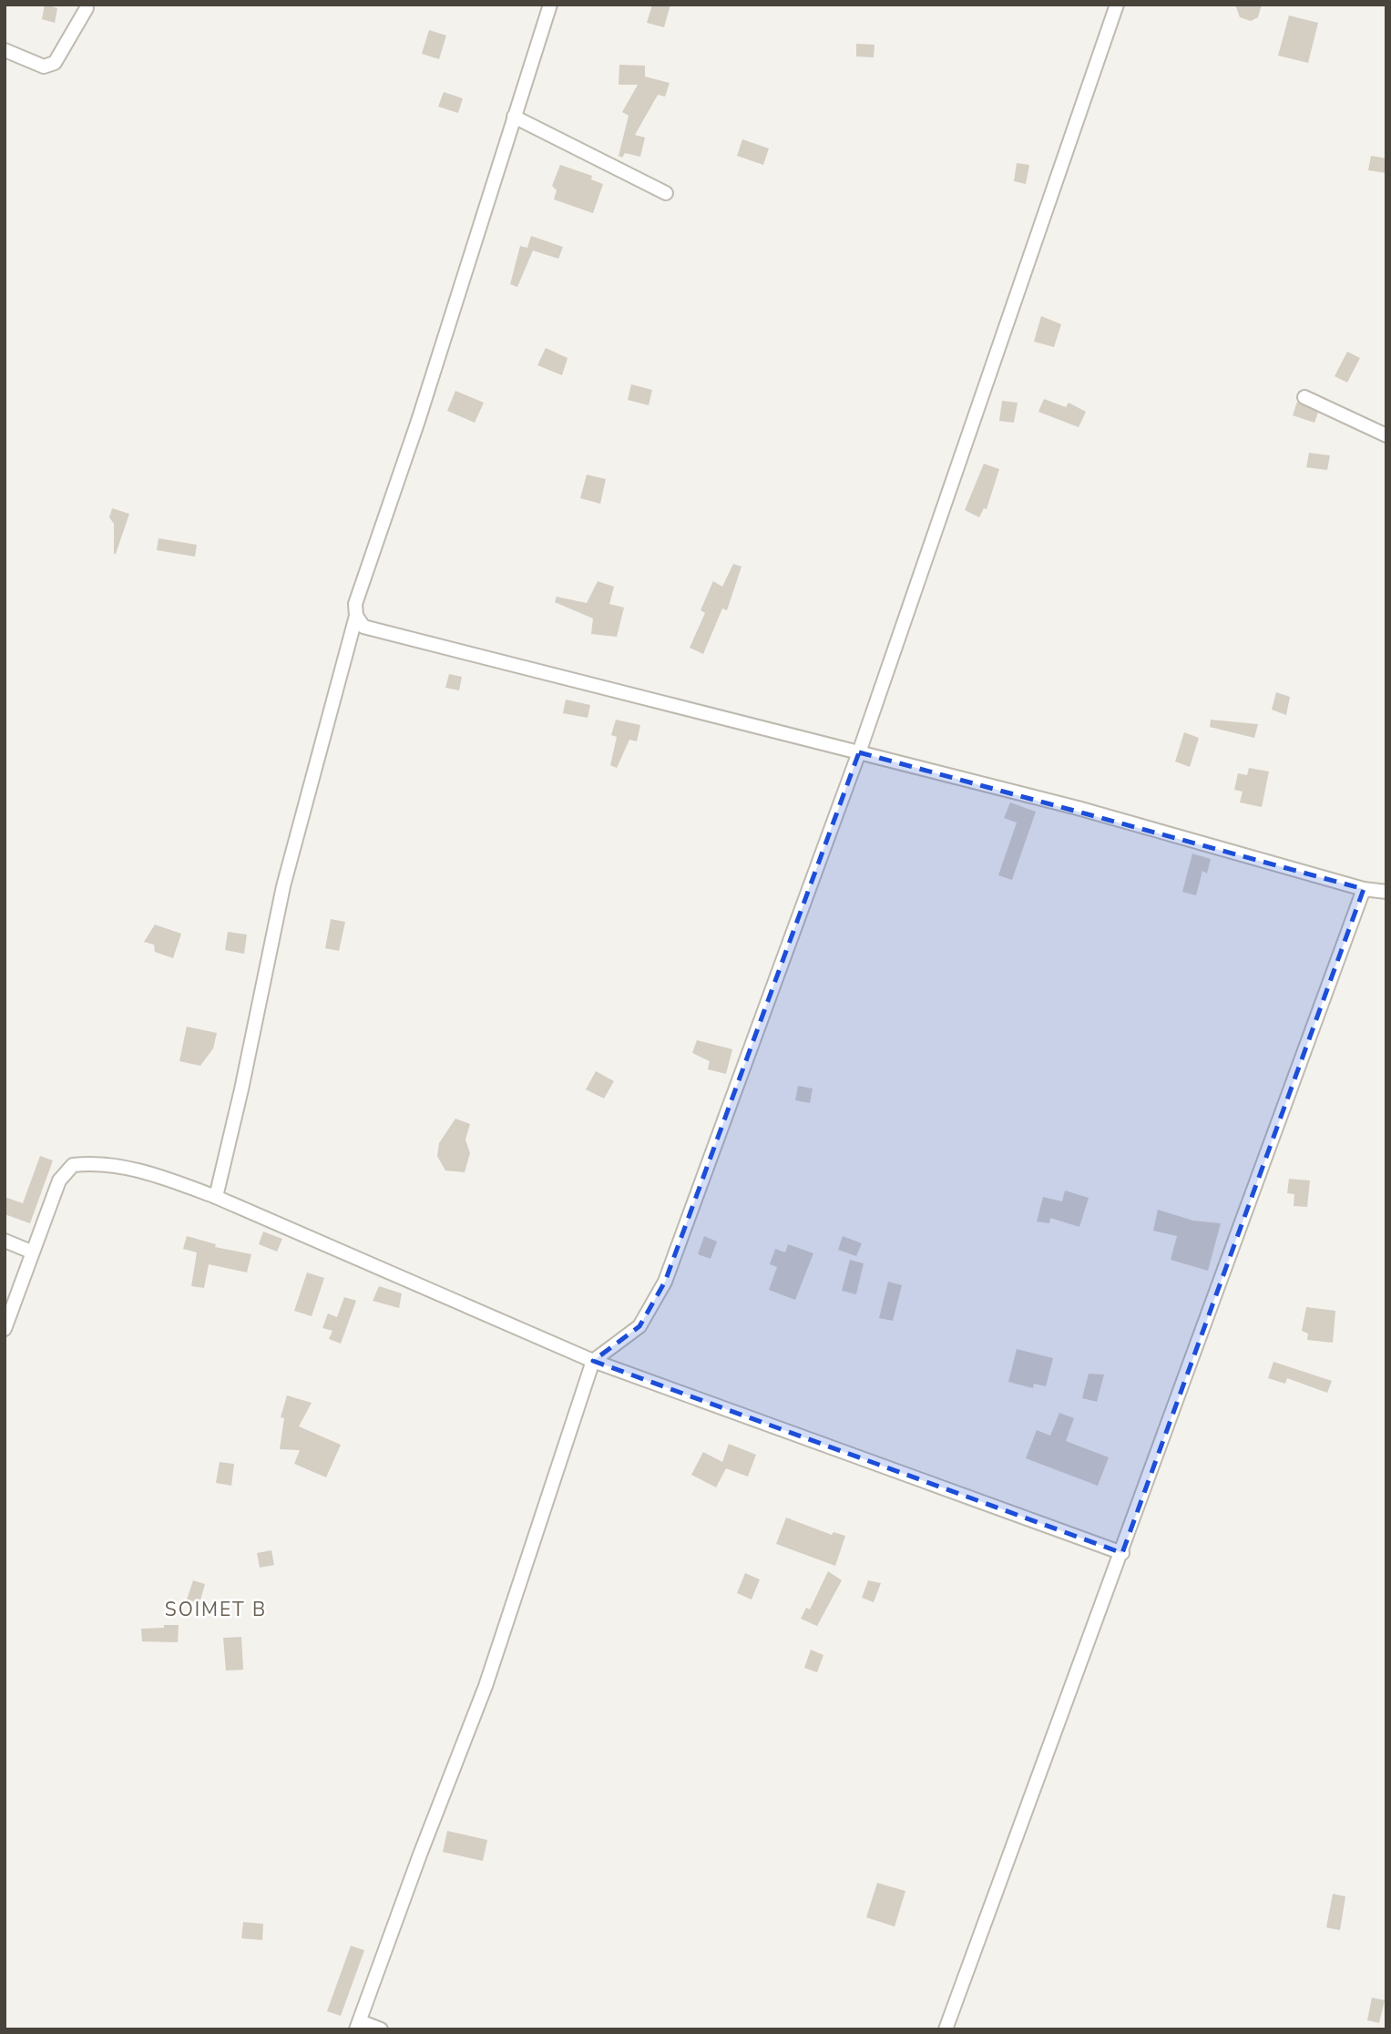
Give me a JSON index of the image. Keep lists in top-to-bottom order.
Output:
{
  "districts": ["SOIMET B"]
}
